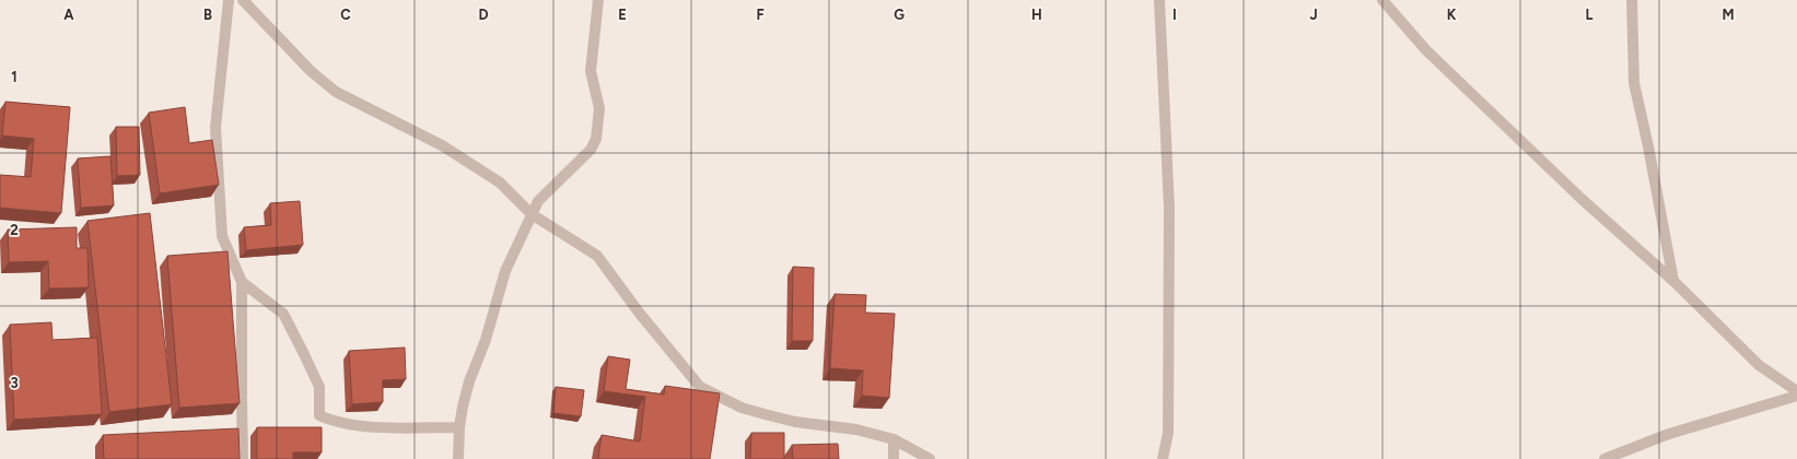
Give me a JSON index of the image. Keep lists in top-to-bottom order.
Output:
{
  "grid": {
    "columns": [
      "A",
      "B",
      "C",
      "D",
      "E",
      "F",
      "G",
      "H",
      "I",
      "J",
      "K",
      "L",
      "M"
    ],
    "rows": ["1", "2", "3"]
  }
}
